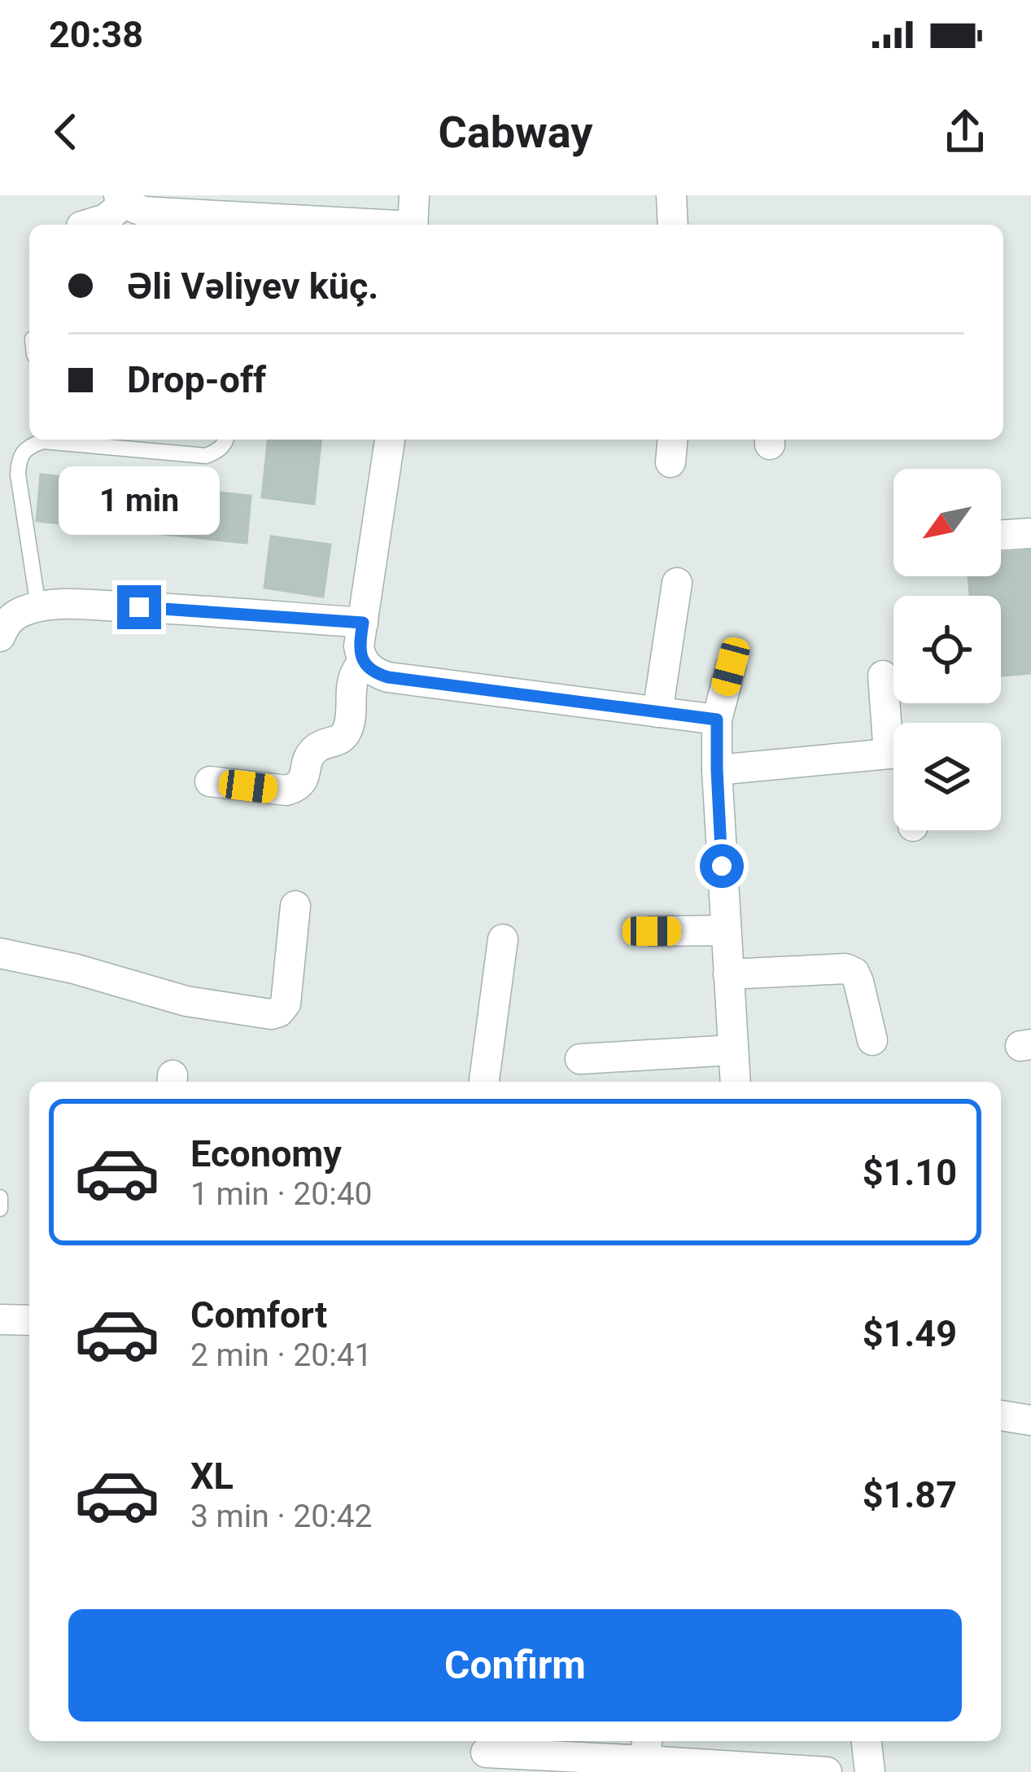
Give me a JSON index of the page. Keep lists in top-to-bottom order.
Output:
{
  "north": "bottom left",
  "page": {
    "status": "20:38",
    "header": "Cabway",
    "banner": ["Əli Vəliyev küç.", "Drop-off"],
    "bubble": "1 min",
    "list": [
      {
        "name": "Economy",
        "note": "1 min · 20:40",
        "value": "$1.10"
      },
      {
        "name": "Comfort",
        "note": "2 min · 20:41",
        "value": "$1.49"
      },
      {
        "name": "XL",
        "note": "3 min · 20:42",
        "value": "$1.87"
      }
    ],
    "buttons": "Confirm"
  }
}
